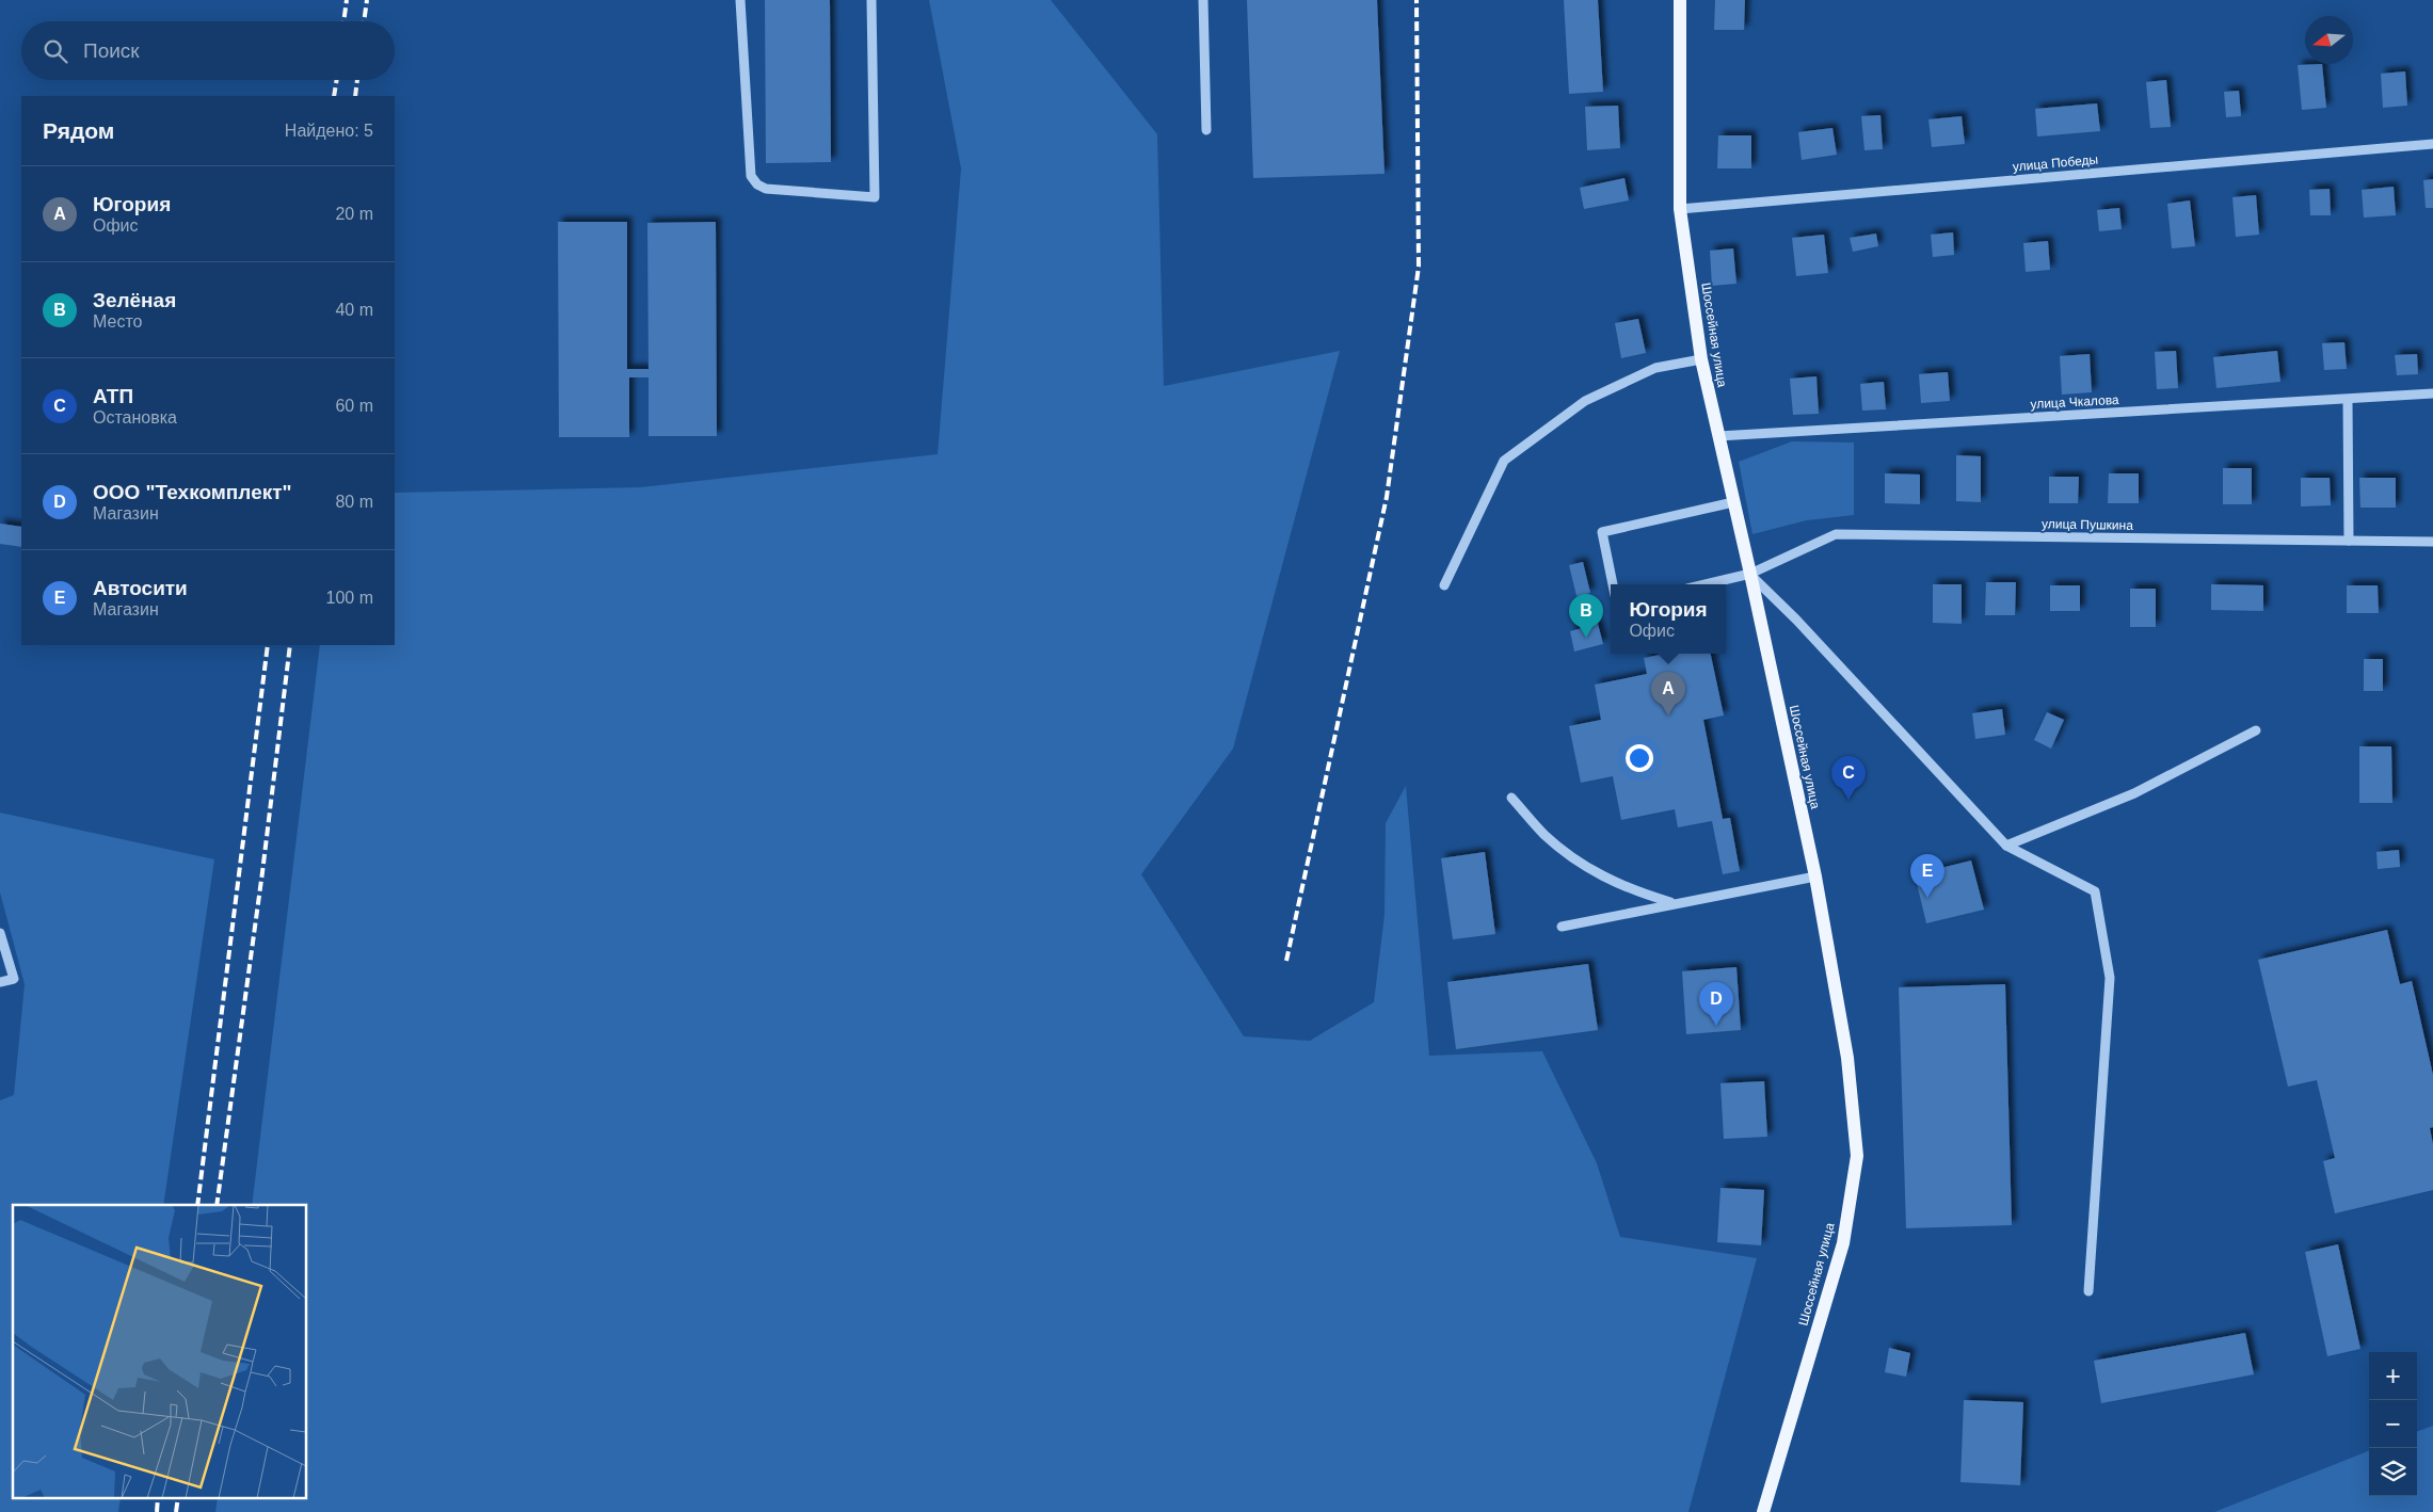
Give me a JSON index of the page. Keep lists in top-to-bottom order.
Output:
{
  "streets": {
    "main road": ["Шоссейная улица"],
    "street": ["улица Победы", "улица Чкалова", "улица Пушкина"]
  },
  "crossings": [
    ["улица Победы", "Шоссейная улица"],
    ["Шоссейная улица", "улица Чкалова"],
    ["Шоссейная улица", "улица Пушкина"]
  ],
  "north": "left",
  "page": {
    "search": "Поиск",
    "heading": ["Рядом", "Найдено: 5"],
    "list": [
      {
        "mark": "A",
        "name": "Югория",
        "note": "Офис",
        "value": "20 m"
      },
      {
        "mark": "B",
        "name": "Зелёная",
        "note": "Место",
        "value": "40 m"
      },
      {
        "mark": "C",
        "name": "АТП",
        "note": "Остановка",
        "value": "60 m"
      },
      {
        "mark": "D",
        "name": "ООО \"Техкомплект\"",
        "note": "Магазин",
        "value": "80 m"
      },
      {
        "mark": "E",
        "name": "Автосити",
        "note": "Магазин",
        "value": "100 m"
      }
    ],
    "popup": ["Югория", "Офис"],
    "pins": [
      "B",
      "A",
      "C",
      "E",
      "D"
    ],
    "map_buttons": ["+", "−"]
  }
}
